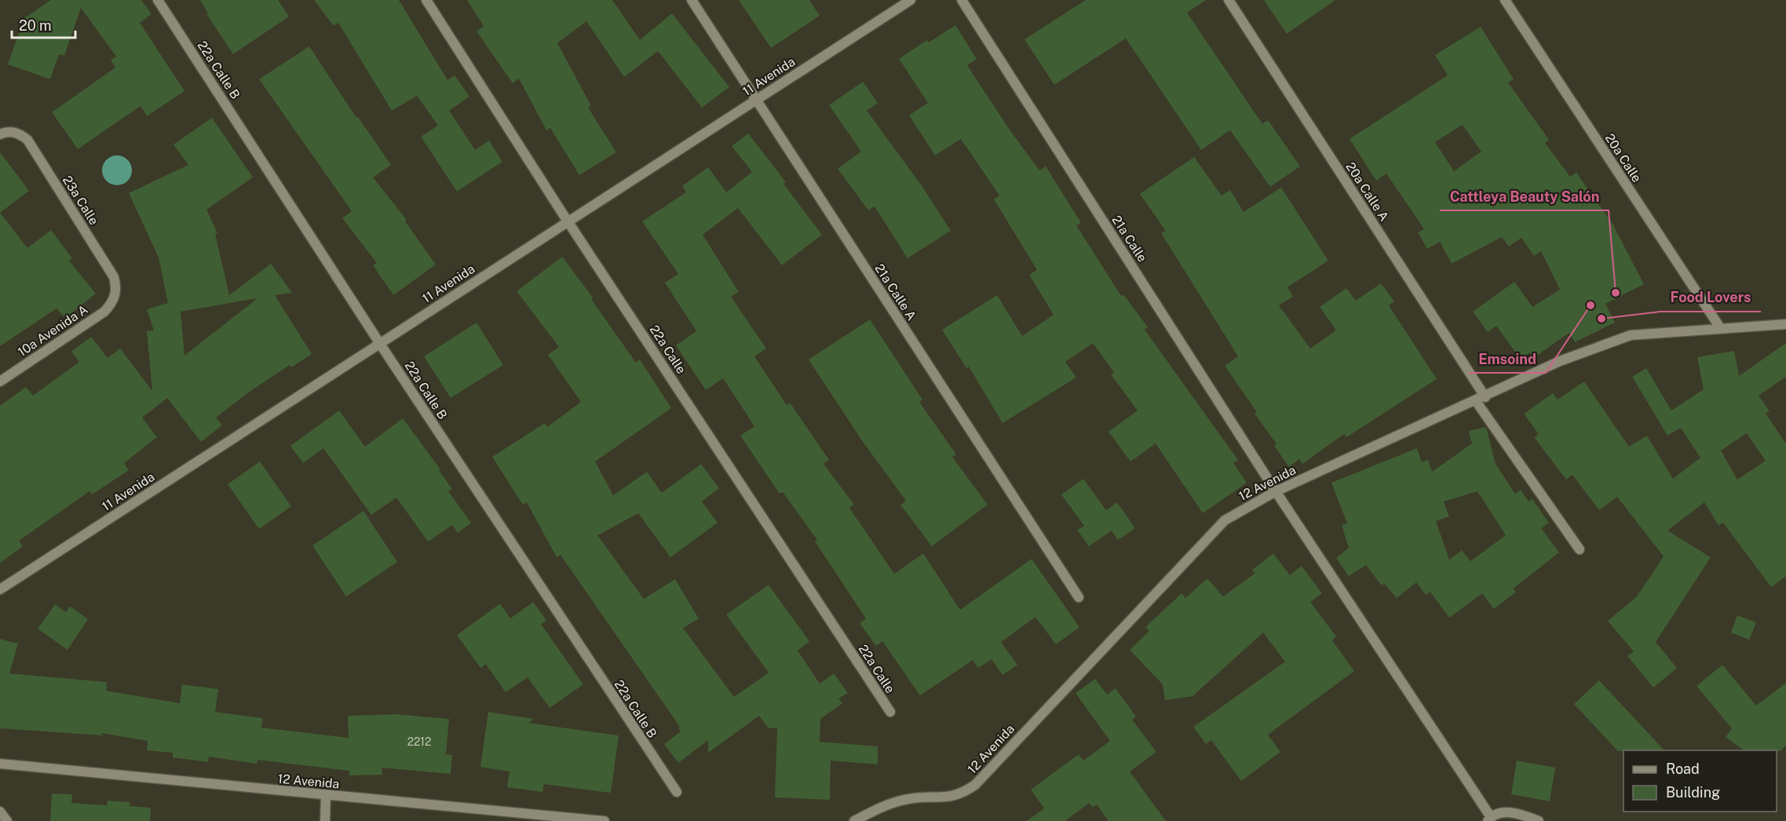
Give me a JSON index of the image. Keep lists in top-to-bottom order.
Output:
{
  "streets": {
    "street": [
      "22a Calle B",
      "11 Avenida",
      "20a Calle",
      "20a Calle A",
      "23a Calle",
      "21a Calle",
      "21a Calle A",
      "10a Avenida A",
      "22a Calle",
      "12 Avenida"
    ]
  },
  "crossings": [
    ["22a Calle B", "11 Avenida"],
    ["11 Avenida", "21a Calle A"],
    ["11 Avenida", "22a Calle"],
    ["20a Calle", "12 Avenida"],
    ["20a Calle A", "12 Avenida"],
    ["23a Calle", "10a Avenida A"],
    ["21a Calle", "12 Avenida"]
  ],
  "places": ["Cattleya Beauty Salón", "Emsoind", "Food Lovers"],
  "house_numbers": ["2212"],
  "legend": ["Road", "Building"],
  "scale_bar": "20 m"
}
